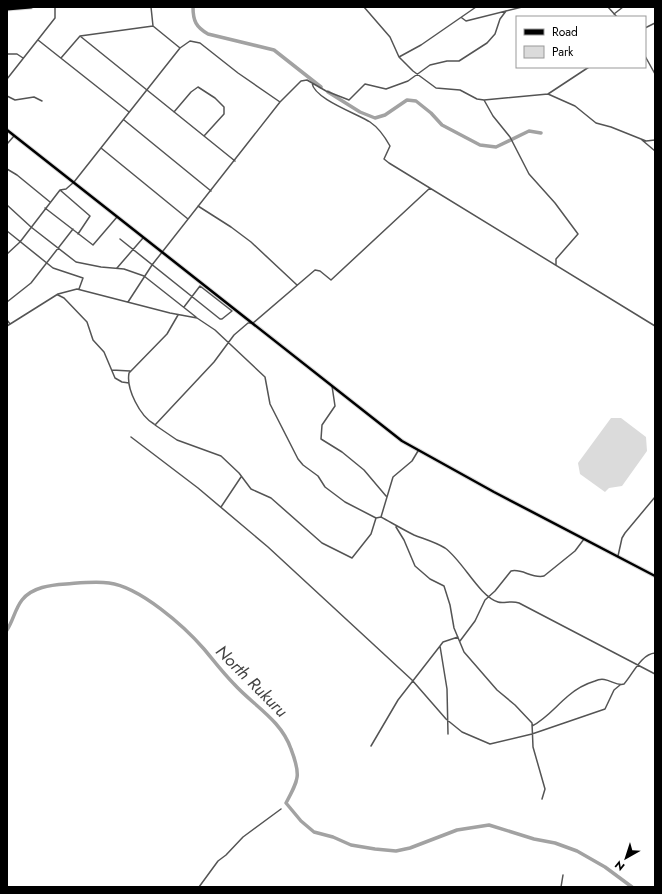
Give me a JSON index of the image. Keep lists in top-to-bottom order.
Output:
{
  "water": ["North Rukuru"],
  "legend": ["Road", "Park"],
  "north": "bottom left"
}
